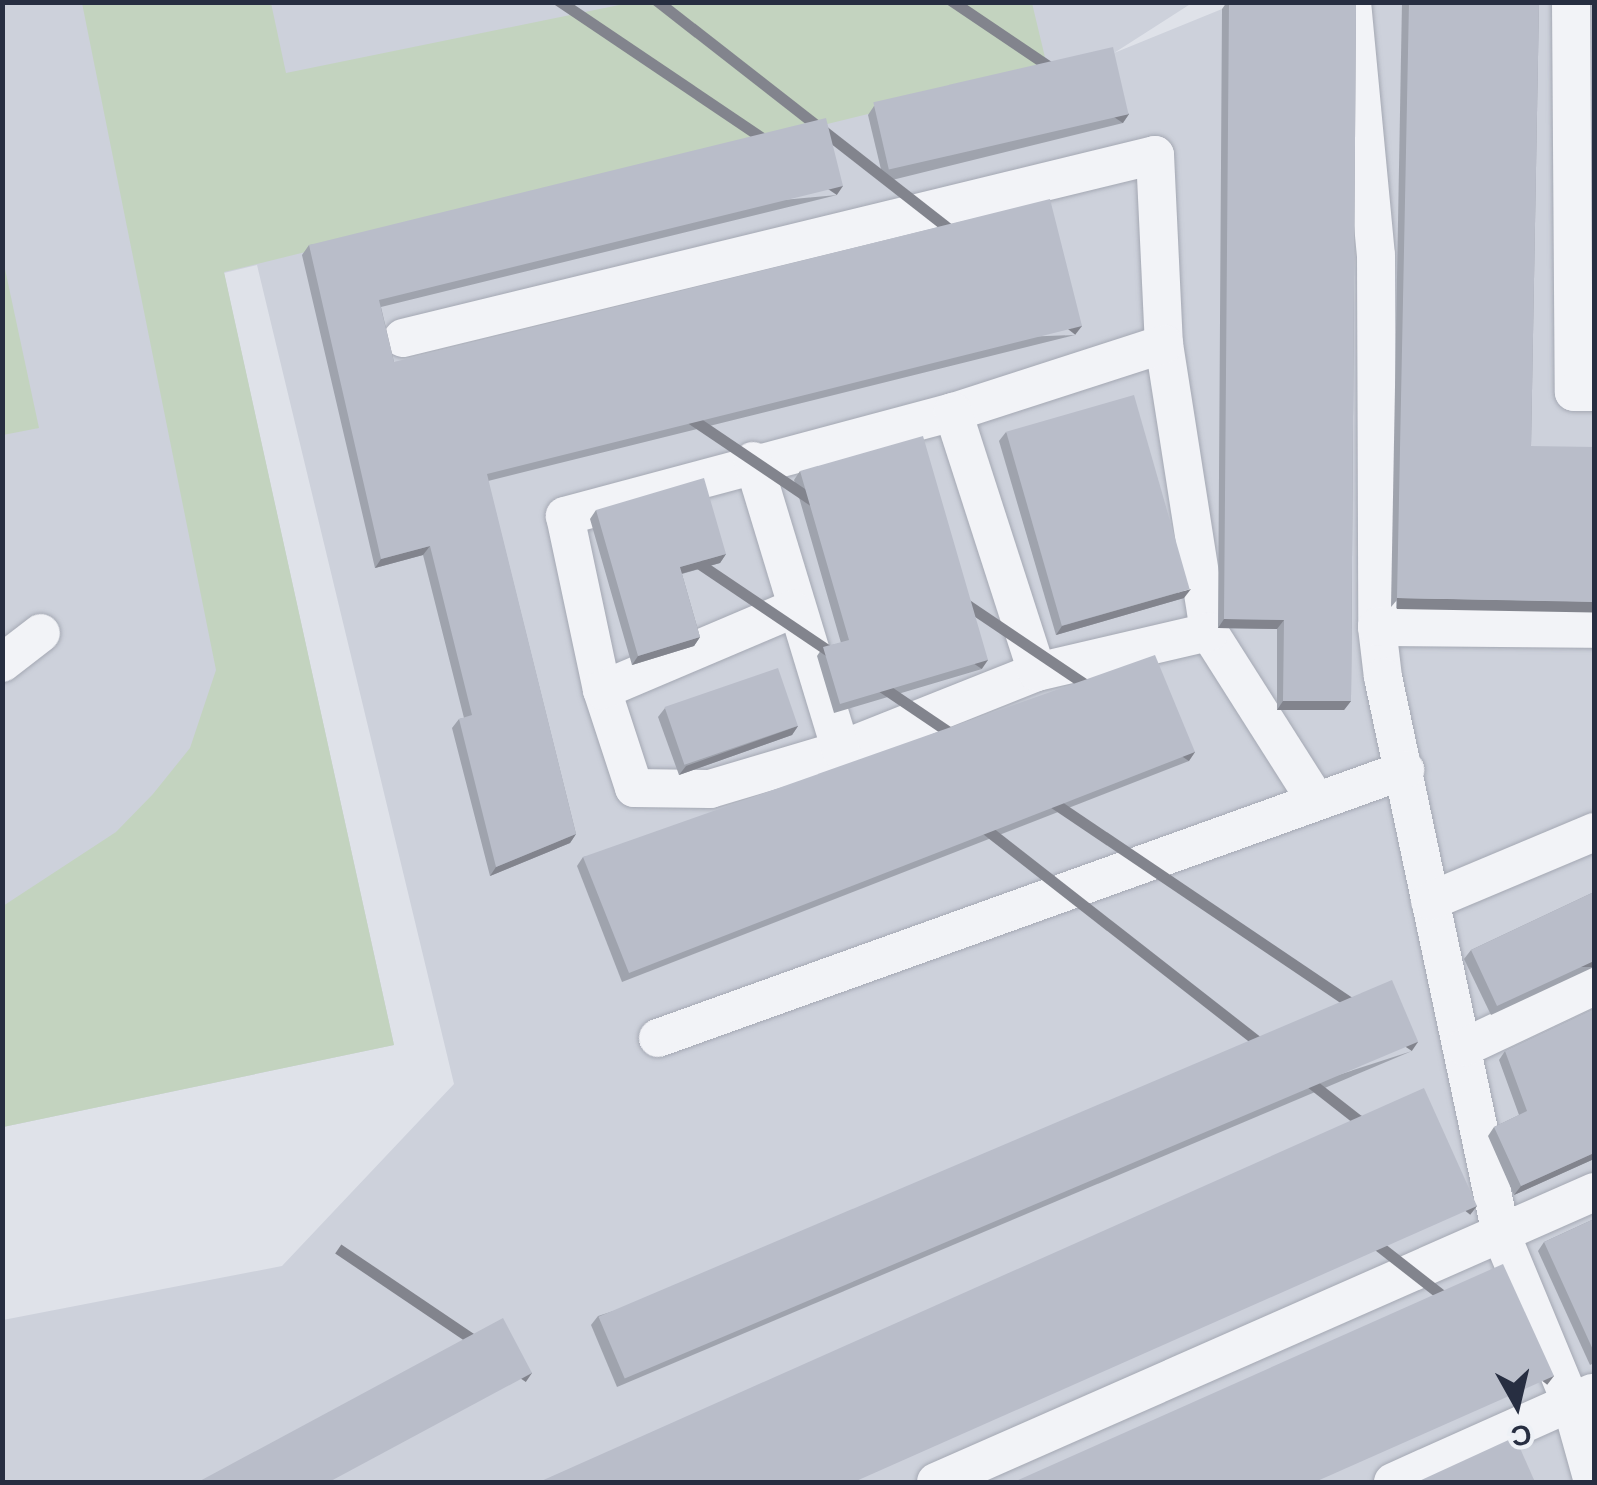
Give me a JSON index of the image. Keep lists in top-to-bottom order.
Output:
{
  "north": "bottom"
}
